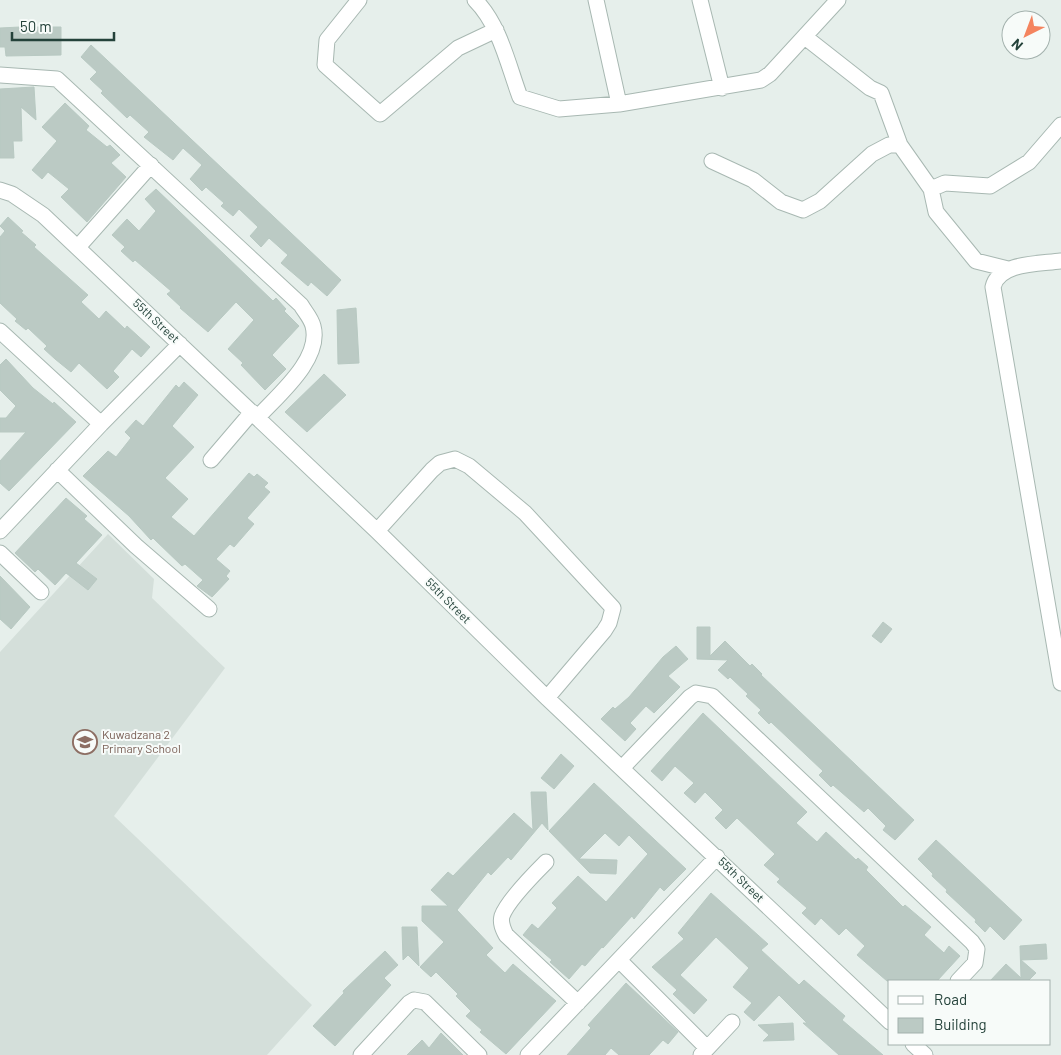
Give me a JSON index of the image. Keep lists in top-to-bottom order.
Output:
{
  "streets": {
    "street": ["55th Street"]
  },
  "places": {
    "school or university": ["Kuwadzana 2 Primary School"]
  },
  "legend": ["Road", "Building"],
  "scale_bar": "50 m",
  "north": "bottom left"
}
